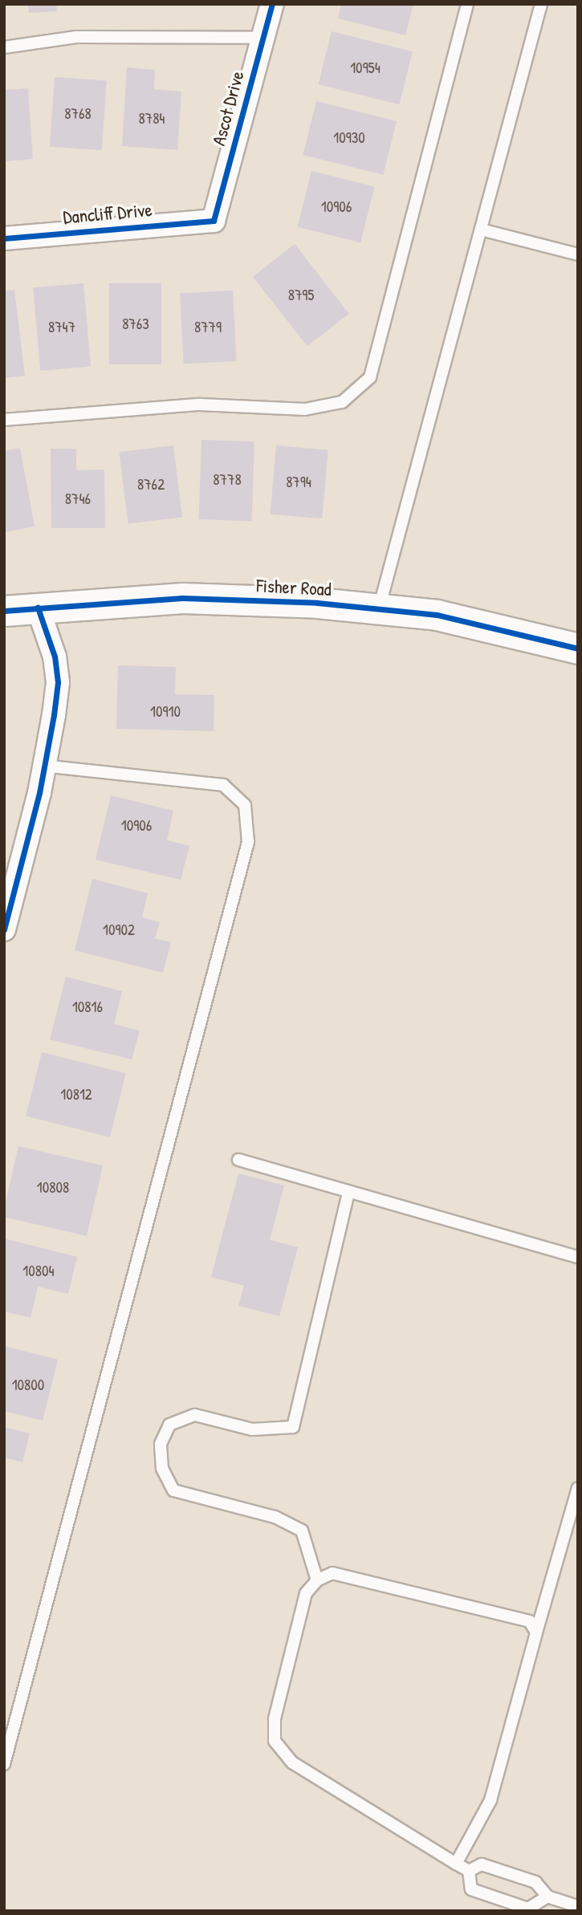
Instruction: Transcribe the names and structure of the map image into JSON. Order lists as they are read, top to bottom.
{
  "streets": {
    "street": ["Ascot Drive", "Dancliff Drive", "Fisher Road"]
  },
  "crossings": [
    ["Ascot Drive", "Dancliff Drive"]
  ],
  "house_numbers": [
    "10954",
    "8768",
    "8784",
    "10930",
    "10906",
    "8795",
    "8763",
    "8747",
    "8779",
    "8778",
    "8794",
    "8762",
    "8746",
    "10910",
    "10906",
    "10902",
    "10816",
    "10812",
    "10808",
    "10804",
    "10800"
  ]
}
